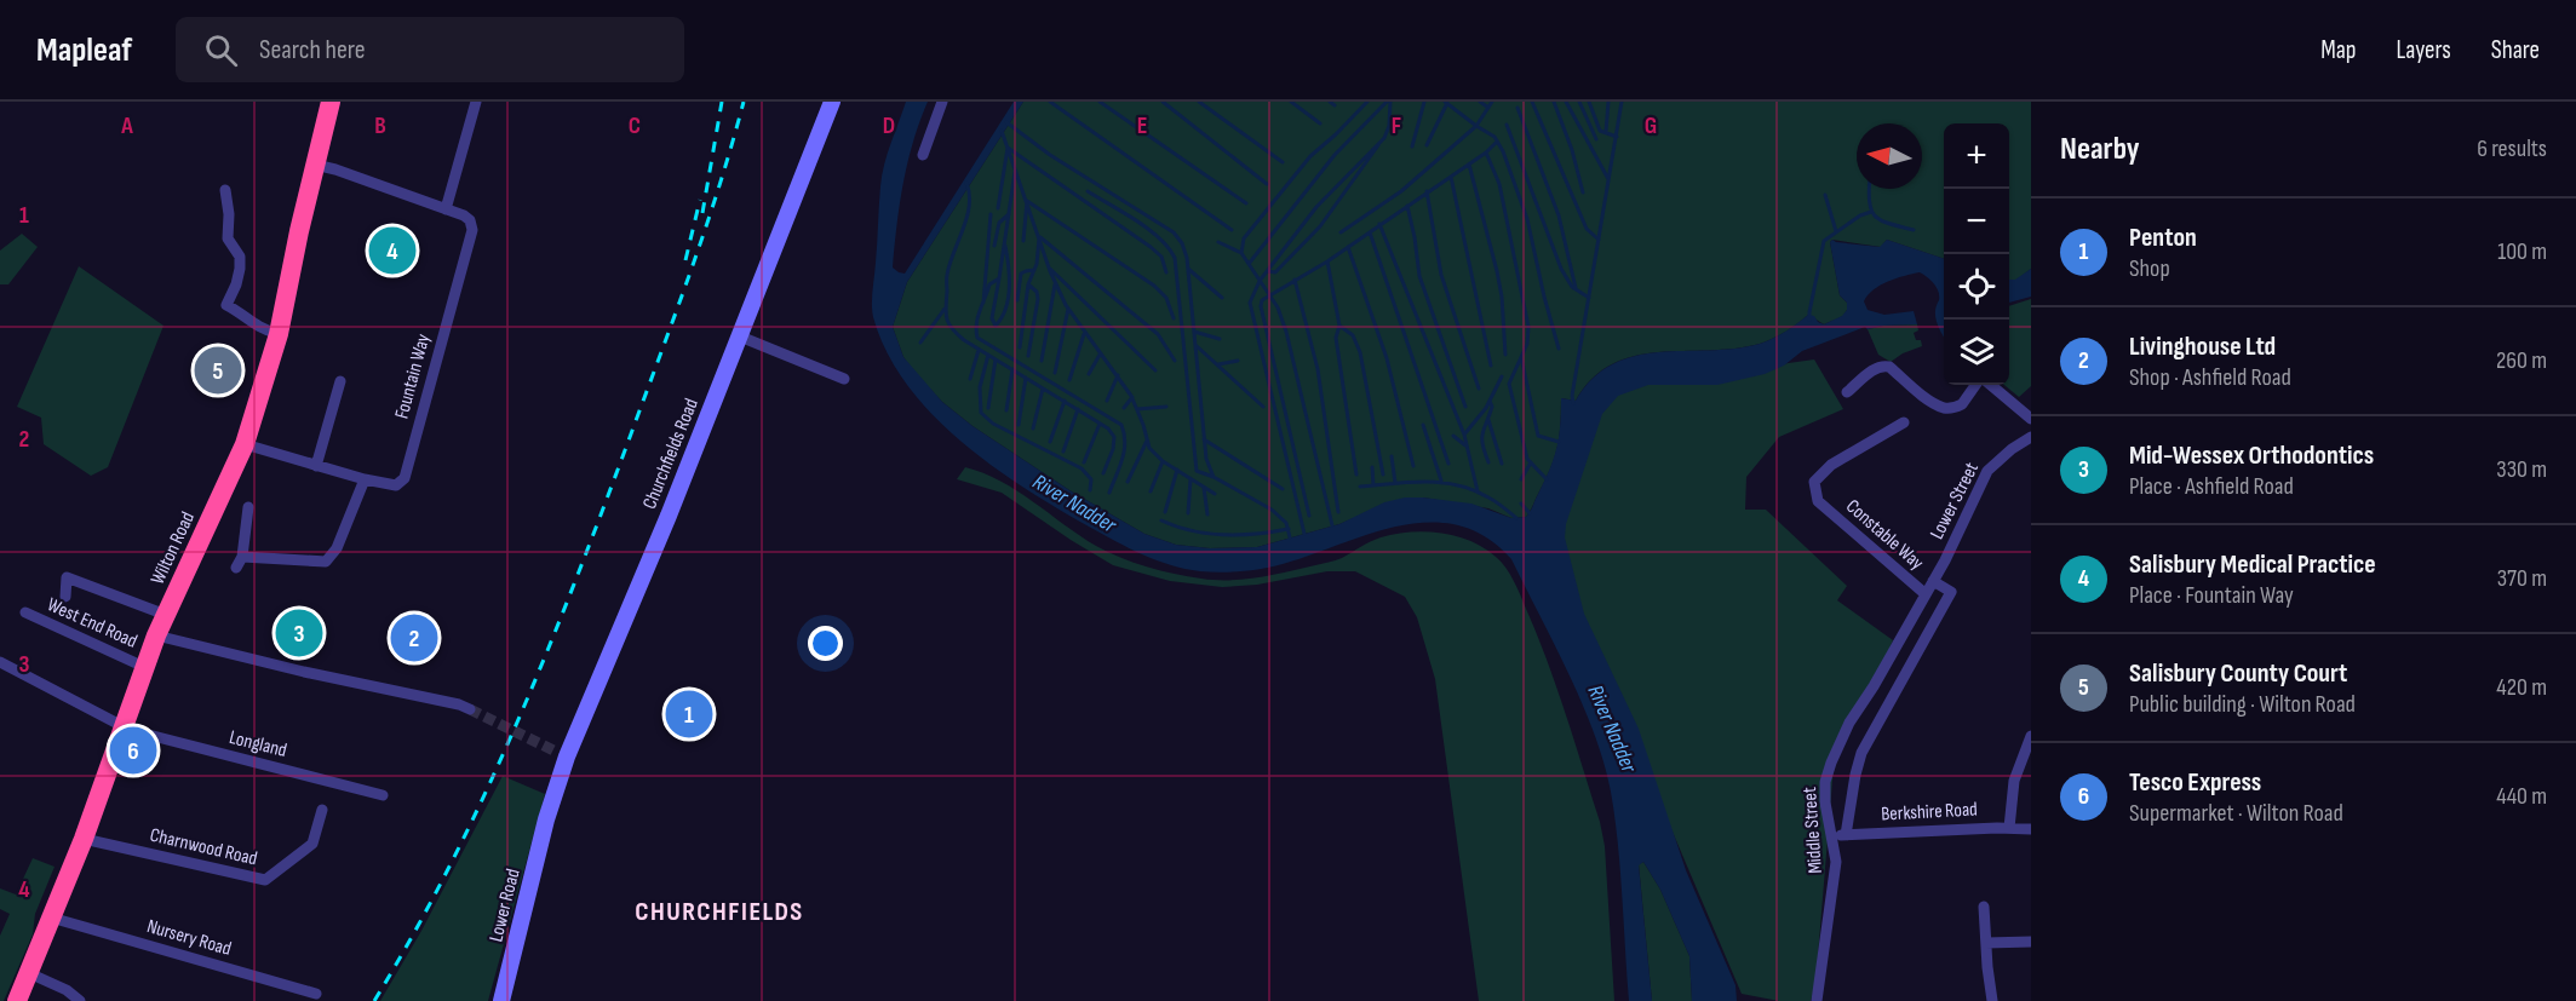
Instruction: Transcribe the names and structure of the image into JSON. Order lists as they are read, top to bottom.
{
  "streets": {
    "highway": ["Wilton Road"],
    "street": [
      "Fountain Way",
      "Churchfields Road",
      "Lower Street",
      "Constable Way",
      "West End Road",
      "Longland",
      "Berkshire Road",
      "Middle Street",
      "Charnwood Road",
      "Lower Road",
      "Nursery Road"
    ]
  },
  "crossings": [
    ["Fountain Way", "Wilton Road"],
    ["Churchfields Road", "Lower Road"],
    ["Lower Street", "Constable Way"],
    ["Lower Street", "Middle Street"],
    ["Constable Way", "Middle Street"],
    ["Wilton Road", "West End Road"],
    ["Wilton Road", "Longland"],
    ["Wilton Road", "Charnwood Road"],
    ["Wilton Road", "Nursery Road"],
    ["Berkshire Road", "Middle Street"]
  ],
  "districts": ["CHURCHFIELDS"],
  "water": ["River Nadder"],
  "north": "left",
  "page": {
    "header": "Mapleaf",
    "search": "Search here",
    "nav": ["Map", "Layers", "Share"],
    "heading": ["Nearby", "6 results"],
    "map_buttons": ["+", "−"],
    "list": [
      {
        "mark": "1",
        "name": "Penton",
        "note": "Shop",
        "value": "100 m"
      },
      {
        "mark": "2",
        "name": "Livinghouse Ltd",
        "note": "Shop · Ashfield Road",
        "value": "260 m"
      },
      {
        "mark": "3",
        "name": "Mid-Wessex Orthodontics",
        "note": "Place · Ashfield Road",
        "value": "330 m"
      },
      {
        "mark": "4",
        "name": "Salisbury Medical Practice",
        "note": "Place · Fountain Way",
        "value": "370 m"
      },
      {
        "mark": "5",
        "name": "Salisbury County Court",
        "note": "Public building · Wilton Road",
        "value": "420 m"
      },
      {
        "mark": "6",
        "name": "Tesco Express",
        "note": "Supermarket · Wilton Road",
        "value": "440 m"
      }
    ],
    "pins": [
      "4",
      "5",
      "3",
      "2",
      "1",
      "6"
    ]
  },
  "grid": {
    "columns": [
      "A",
      "B",
      "C",
      "D",
      "E",
      "F",
      "G"
    ],
    "rows": [
      "1",
      "2",
      "3",
      "4"
    ]
  }
}
